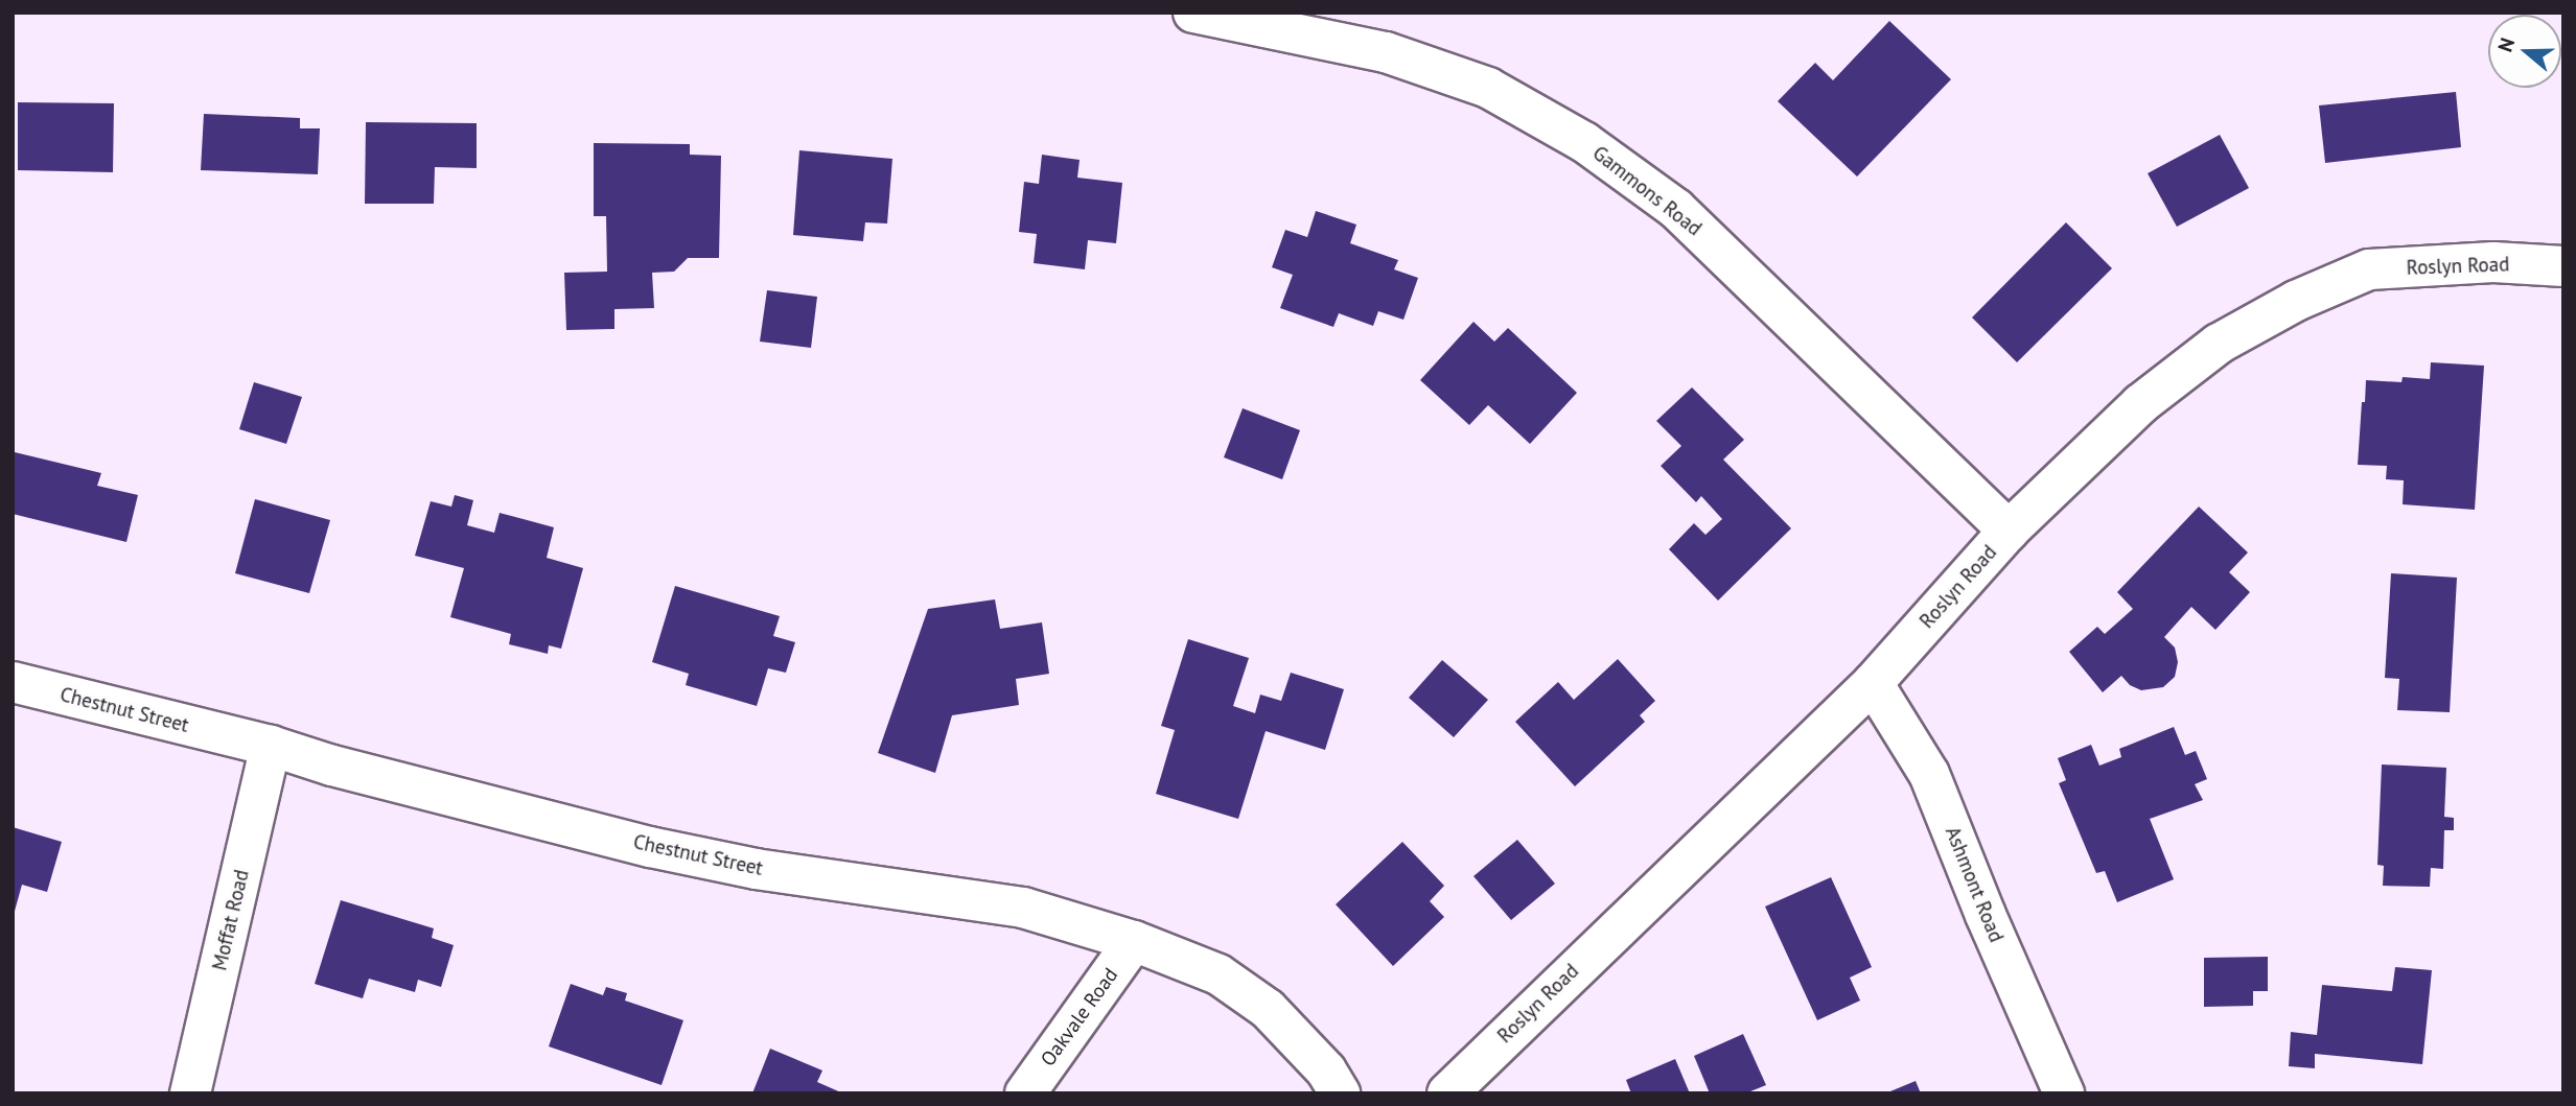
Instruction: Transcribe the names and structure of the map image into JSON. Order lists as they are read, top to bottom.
{
  "streets": {
    "street": [
      "Gammons Road",
      "Roslyn Road",
      "Chestnut Street",
      "Ashmont Road",
      "Moffat Road",
      "Oakvale Road"
    ]
  },
  "crossings": [
    ["Gammons Road", "Roslyn Road"],
    ["Roslyn Road", "Ashmont Road"],
    ["Chestnut Street", "Moffat Road"],
    ["Chestnut Street", "Oakvale Road"]
  ],
  "north": "left"
}
